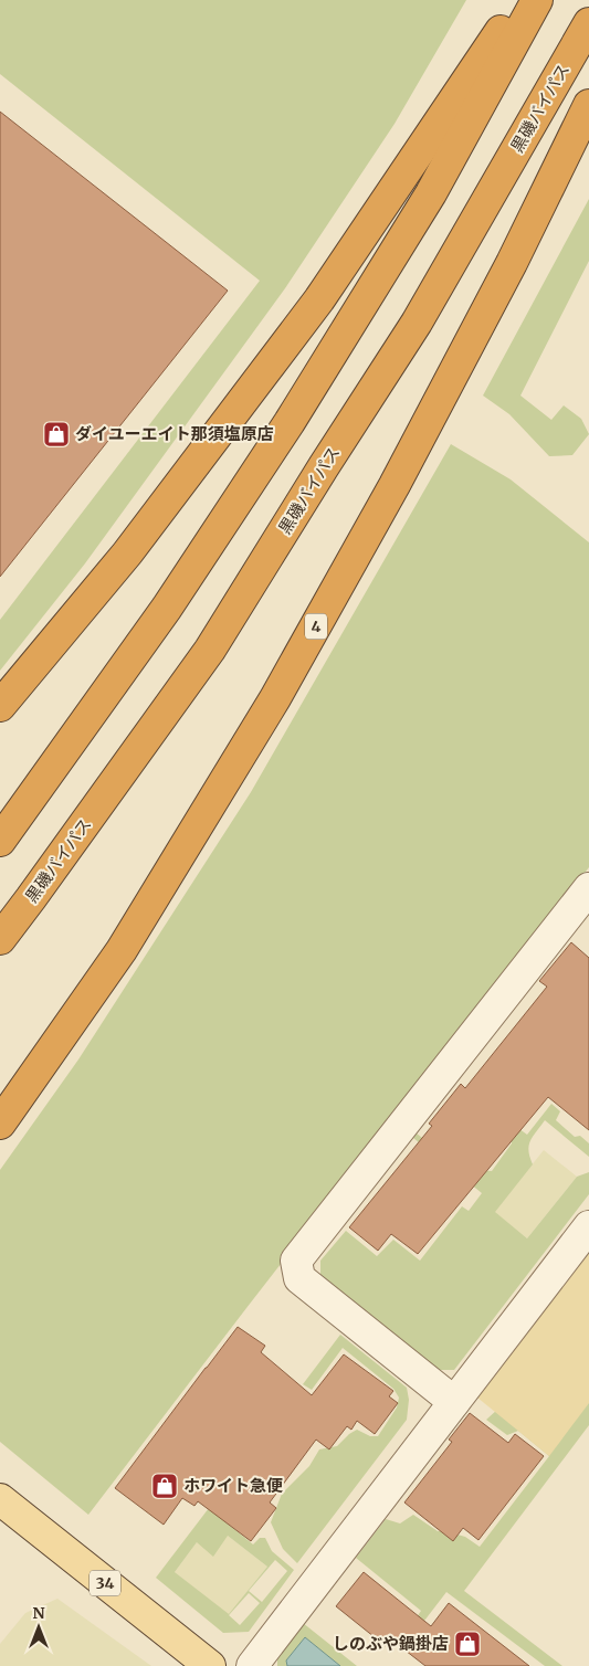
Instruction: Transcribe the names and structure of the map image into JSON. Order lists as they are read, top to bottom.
{
  "streets": {
    "highway": ["黒磯バイパス", "4"],
    "main road": ["34"]
  },
  "places": {
    "shop": ["ダイユーエイト那須塩原店", "ホワイト急便", "しのぶや鍋掛店"]
  },
  "north": "top"
}
